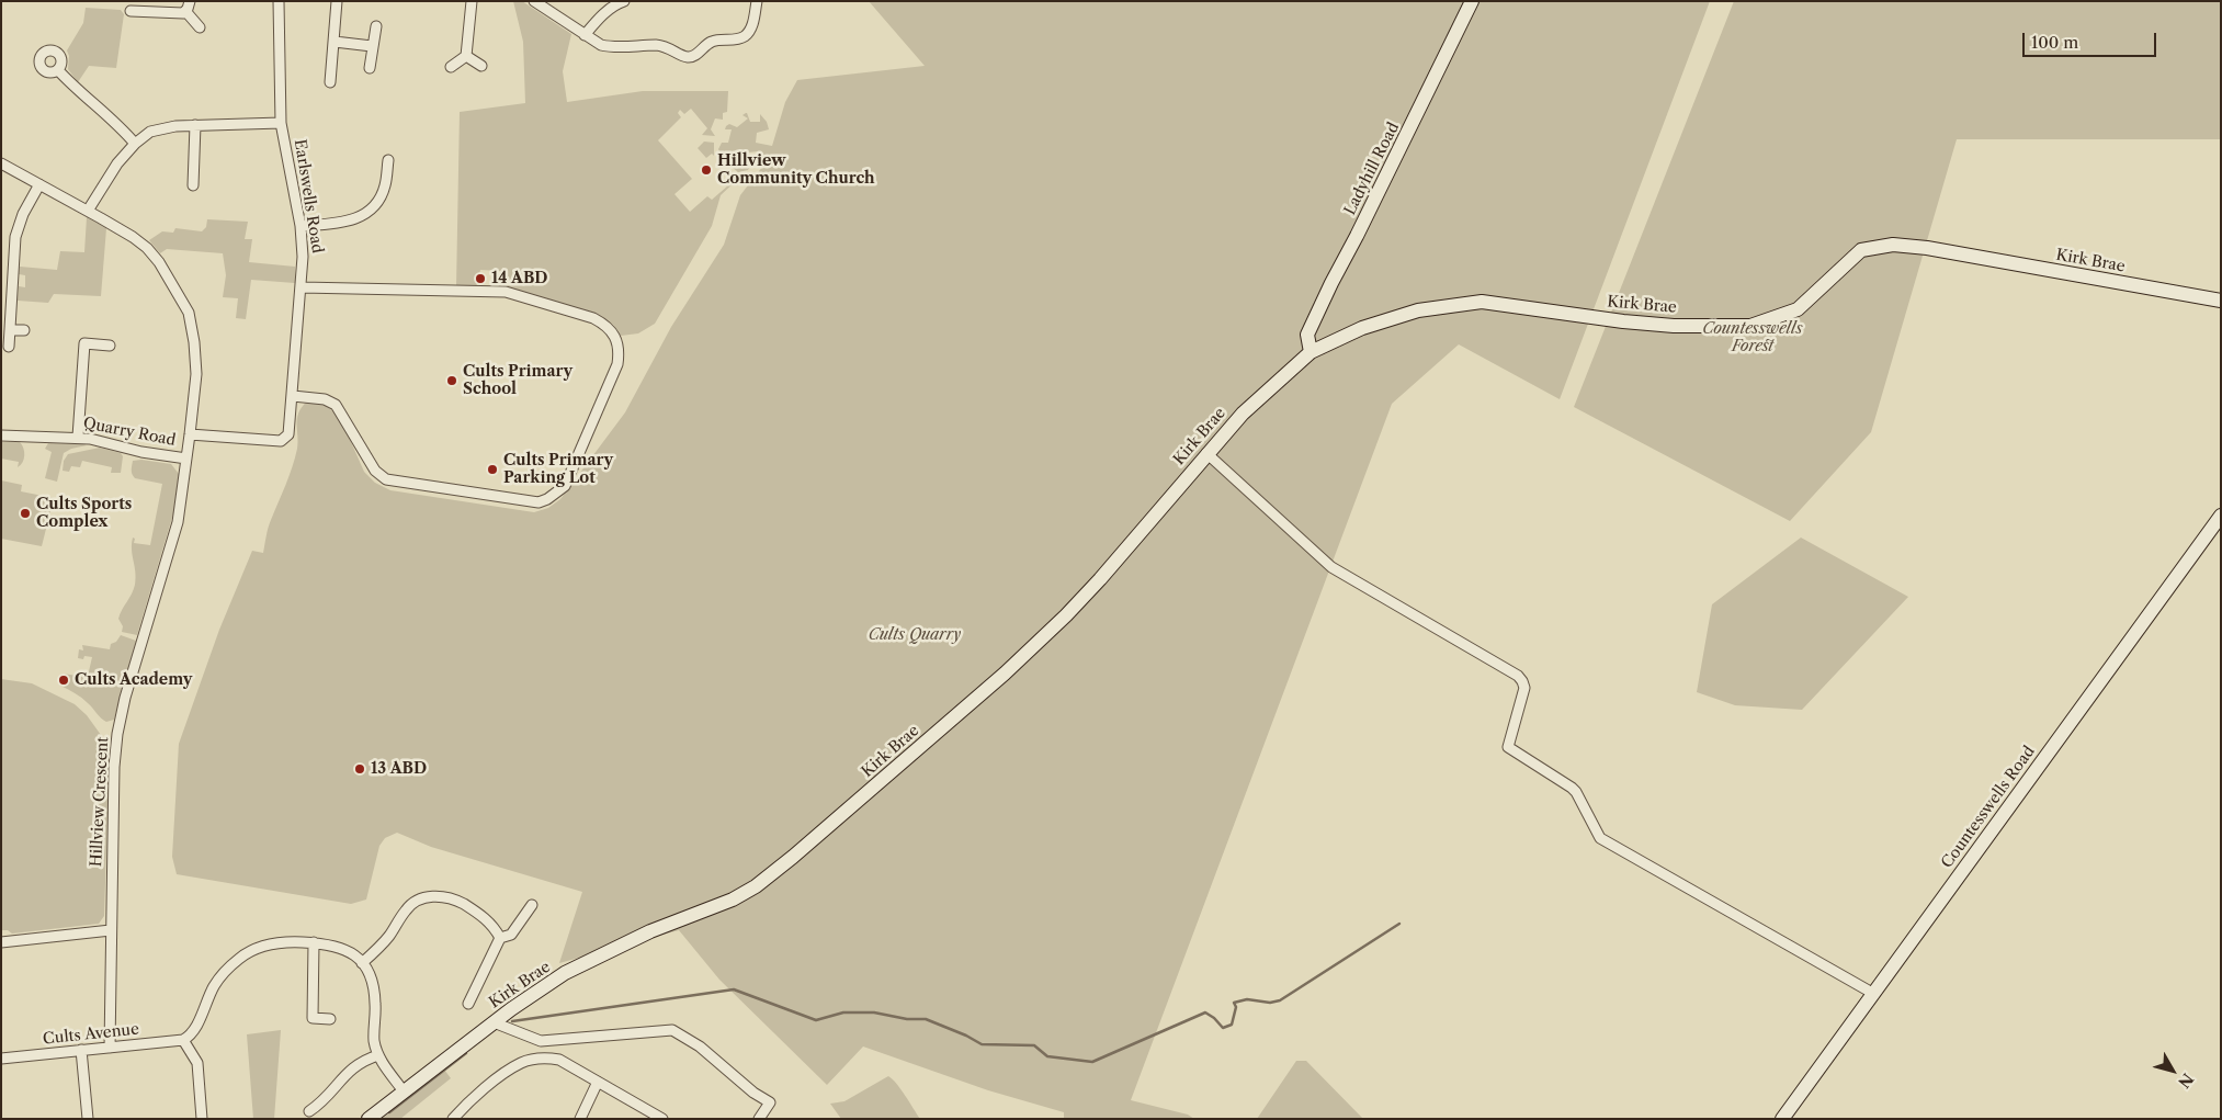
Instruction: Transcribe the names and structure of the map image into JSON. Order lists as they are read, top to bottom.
{
  "streets": {
    "street": [
      "Ladyhill Road",
      "Earlswells Road",
      "Kirk Brae",
      "Quarry Road",
      "Hillview Crescent",
      "Countesswells Road",
      "Cults Avenue"
    ]
  },
  "crossings": [
    ["Ladyhill Road", "Kirk Brae"],
    ["Earlswells Road", "Hillview Crescent"],
    ["Quarry Road", "Hillview Crescent"],
    ["Hillview Crescent", "Cults Avenue"]
  ],
  "parks": ["Countesswells Forest", "Cults Quarry"],
  "places": [
    "Hillview Community Church",
    "14 ABD",
    "Cults Primary School",
    "Cults Primary Parking Lot",
    "Cults Sports Complex",
    "Cults Academy",
    "13 ABD"
  ],
  "scale_bar": "100 m",
  "north": "bottom right"
}
